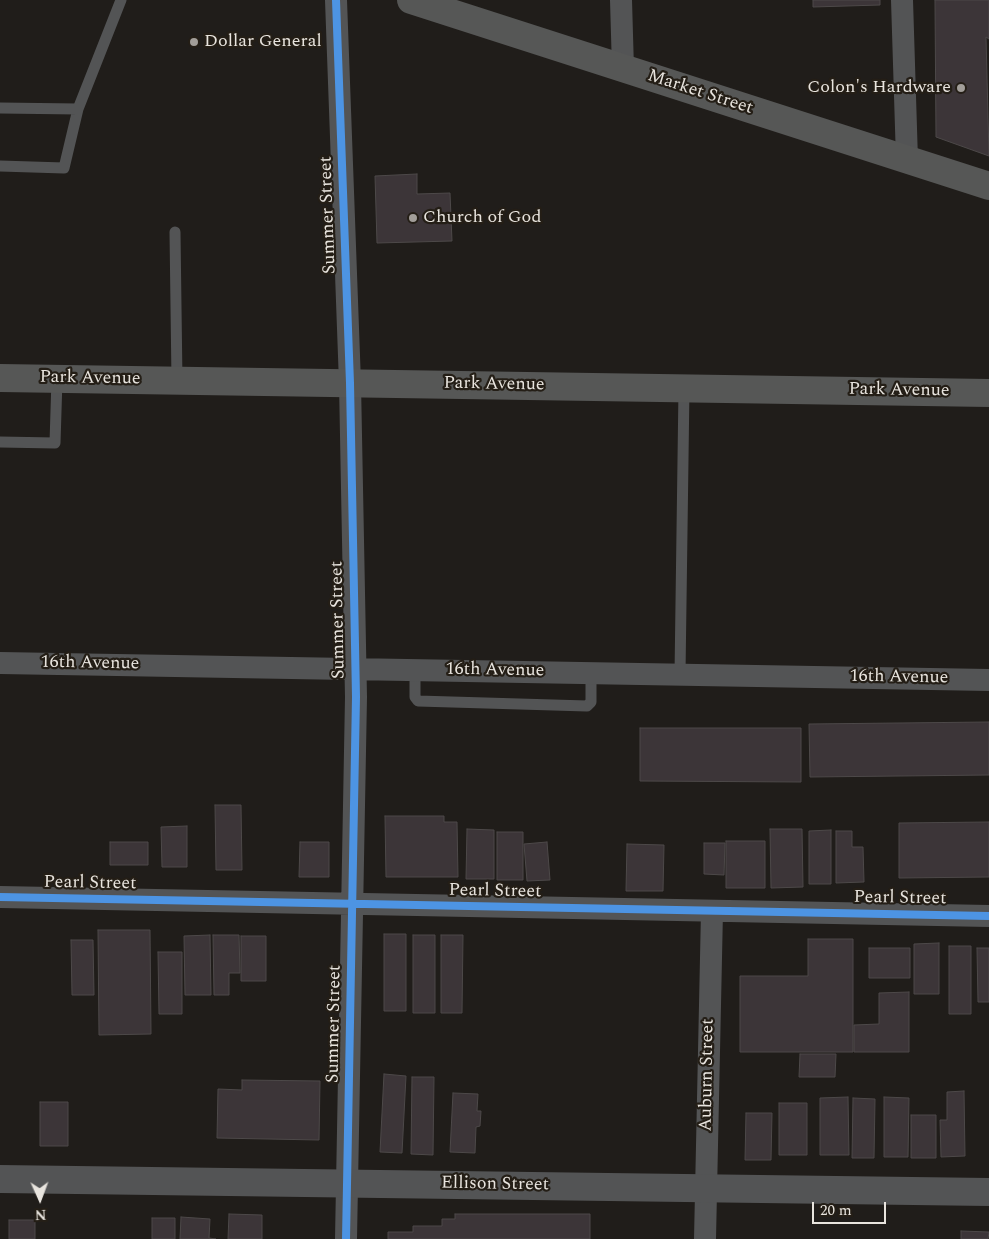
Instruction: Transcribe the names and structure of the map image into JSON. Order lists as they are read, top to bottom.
{
  "streets": {
    "main road": ["Market Street", "Park Avenue"],
    "street": [
      "Summer Street",
      "16th Avenue",
      "Pearl Street",
      "Auburn Street",
      "Ellison Street"
    ]
  },
  "crossings": [
    ["Summer Street", "Park Avenue"],
    ["Summer Street", "16th Avenue"],
    ["Summer Street", "Pearl Street"],
    ["Summer Street", "Ellison Street"],
    ["Pearl Street", "Auburn Street"],
    ["Auburn Street", "Ellison Street"]
  ],
  "places": ["Dollar General", "Colon's Hardware", "Church of God"],
  "scale_bar": "20 m",
  "north": "bottom"
}
